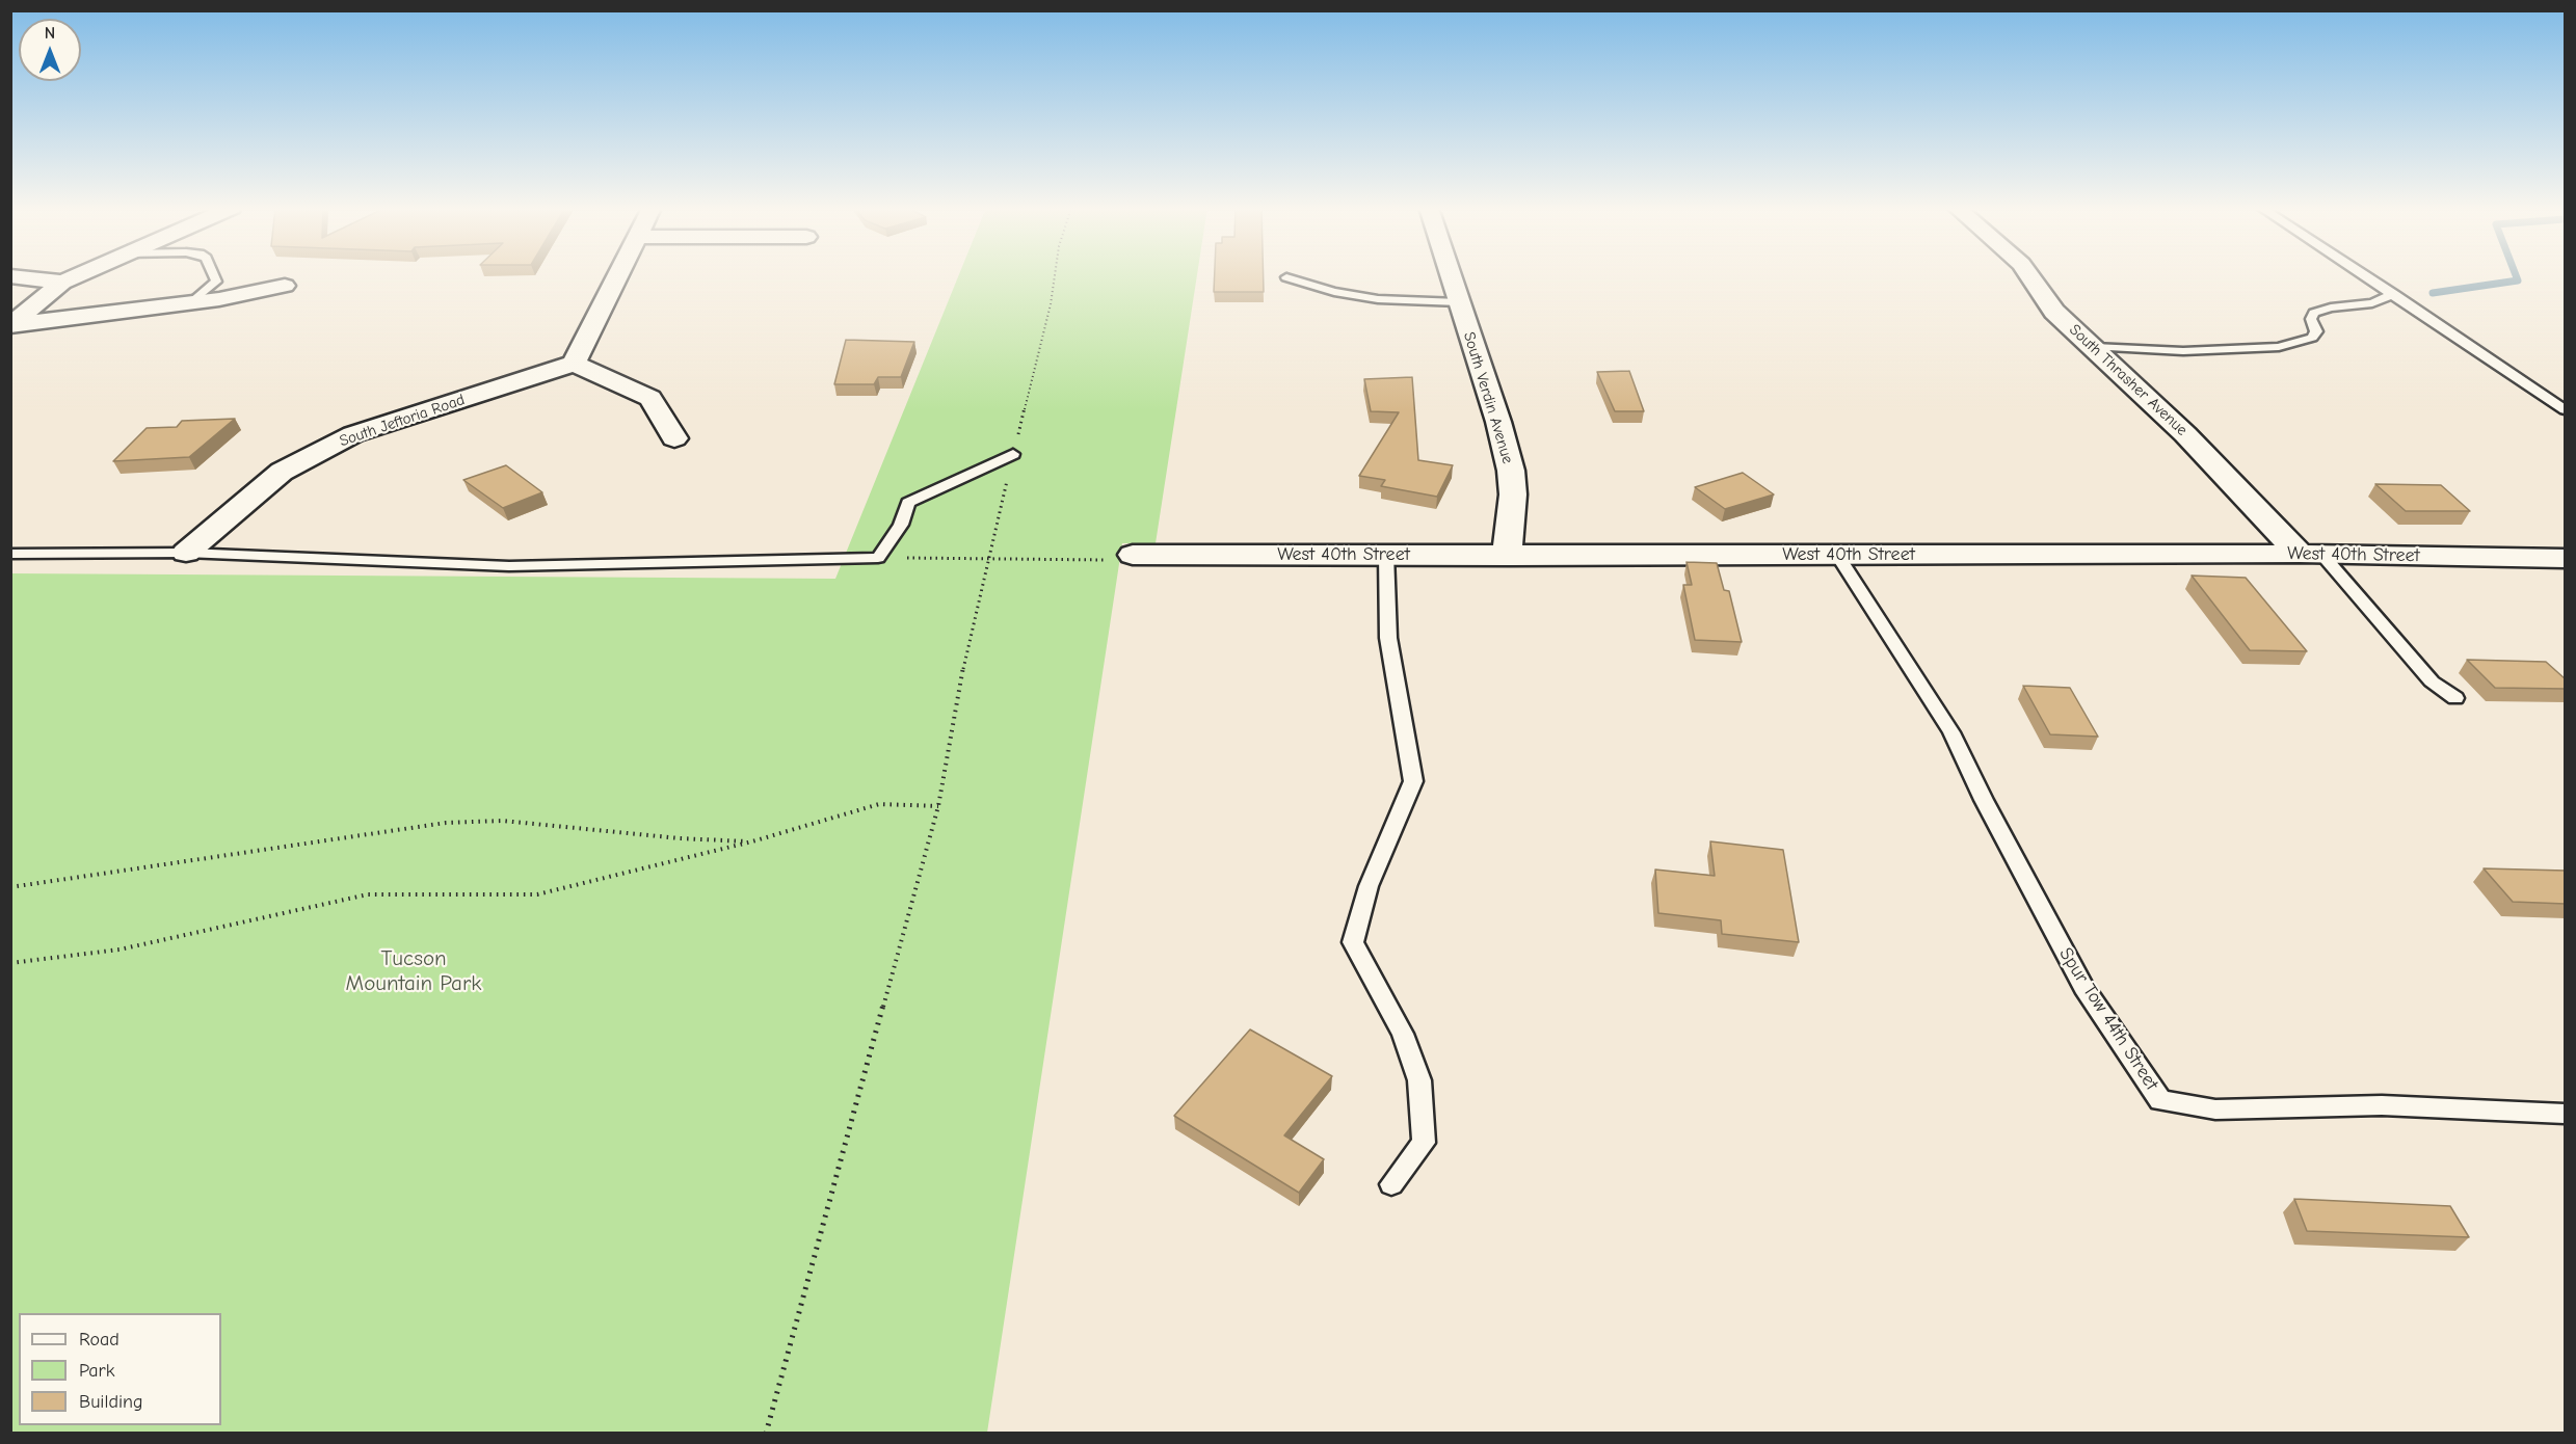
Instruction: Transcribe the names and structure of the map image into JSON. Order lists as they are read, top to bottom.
{
  "streets": {
    "street": [
      "South Thrasher Avenue",
      "South Verdin Avenue",
      "South Jeftoria Road",
      "West 40th Street"
    ],
    "lane": ["Spur Tow 44th Street"]
  },
  "crossings": [
    ["South Thrasher Avenue", "West 40th Street"],
    ["South Verdin Avenue", "West 40th Street"],
    ["West 40th Street", "Spur Tow 44th Street"]
  ],
  "parks": ["Tucson Mountain Park"],
  "legend": ["Road", "Park", "Building"],
  "north": "top"
}
